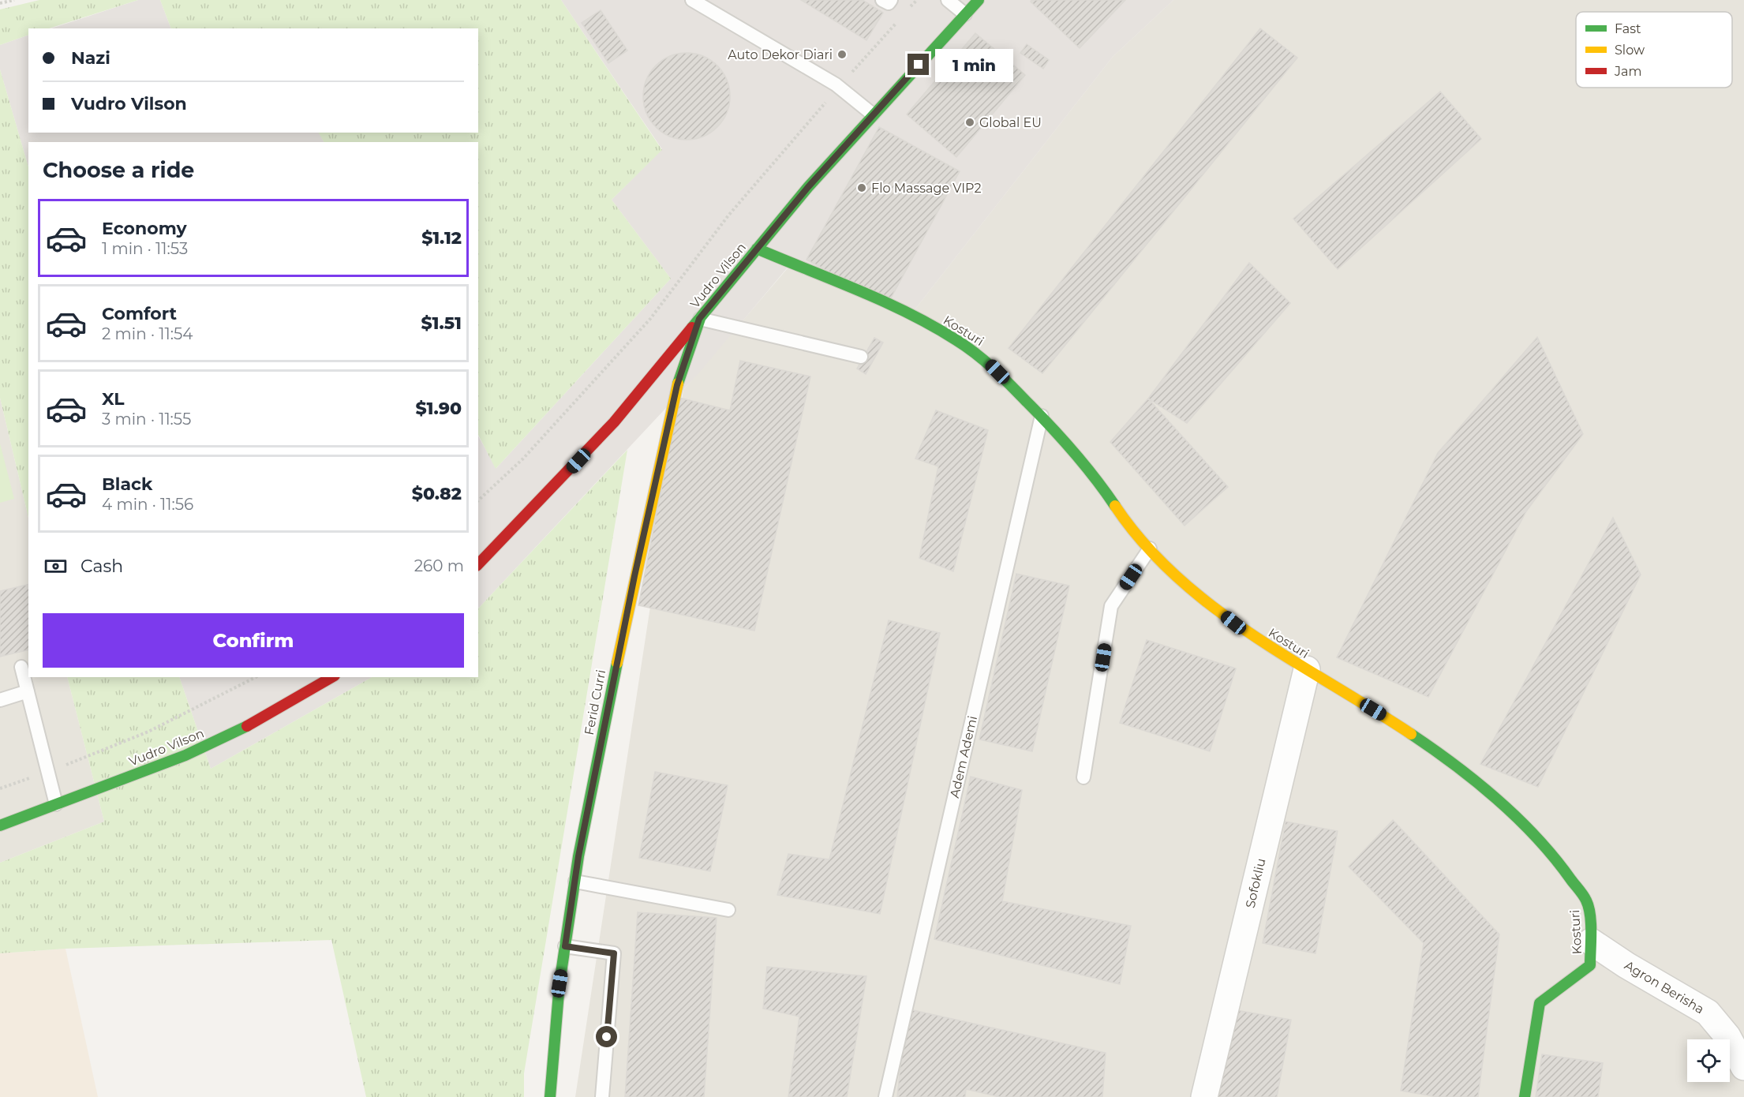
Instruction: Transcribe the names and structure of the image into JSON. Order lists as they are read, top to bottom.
{
  "streets": {
    "street": [
      "Vudro Vilson",
      "Kosturi",
      "Ferid Curri",
      "Sofokliu",
      "Agron Berisha"
    ],
    "lane": ["Adem Ademi"]
  },
  "crossings": [
    ["Vudro Vilson", "Kosturi"],
    ["Vudro Vilson", "Ferid Curri"],
    ["Kosturi", "Adem Ademi"],
    ["Kosturi", "Sofokliu"],
    ["Kosturi", "Agron Berisha"]
  ],
  "places": ["Auto Dekor Diari", "Global EU", "Flo Massage VIP2"],
  "legend": ["Fast", "Slow", "Jam"],
  "page": {
    "banner": ["Nazi", "Vudro Vilson"],
    "bubble": "1 min",
    "heading": "Choose a ride",
    "list": [
      {
        "name": "Economy",
        "note": "1 min · 11:53",
        "value": "$1.12"
      },
      {
        "name": "Comfort",
        "note": "2 min · 11:54",
        "value": "$1.51"
      },
      {
        "name": "XL",
        "note": "3 min · 11:55",
        "value": "$1.90"
      },
      {
        "name": "Black",
        "note": "4 min · 11:56",
        "value": "$0.82"
      }
    ],
    "pay": ["Cash", "260 m"],
    "buttons": "Confirm"
  }
}
